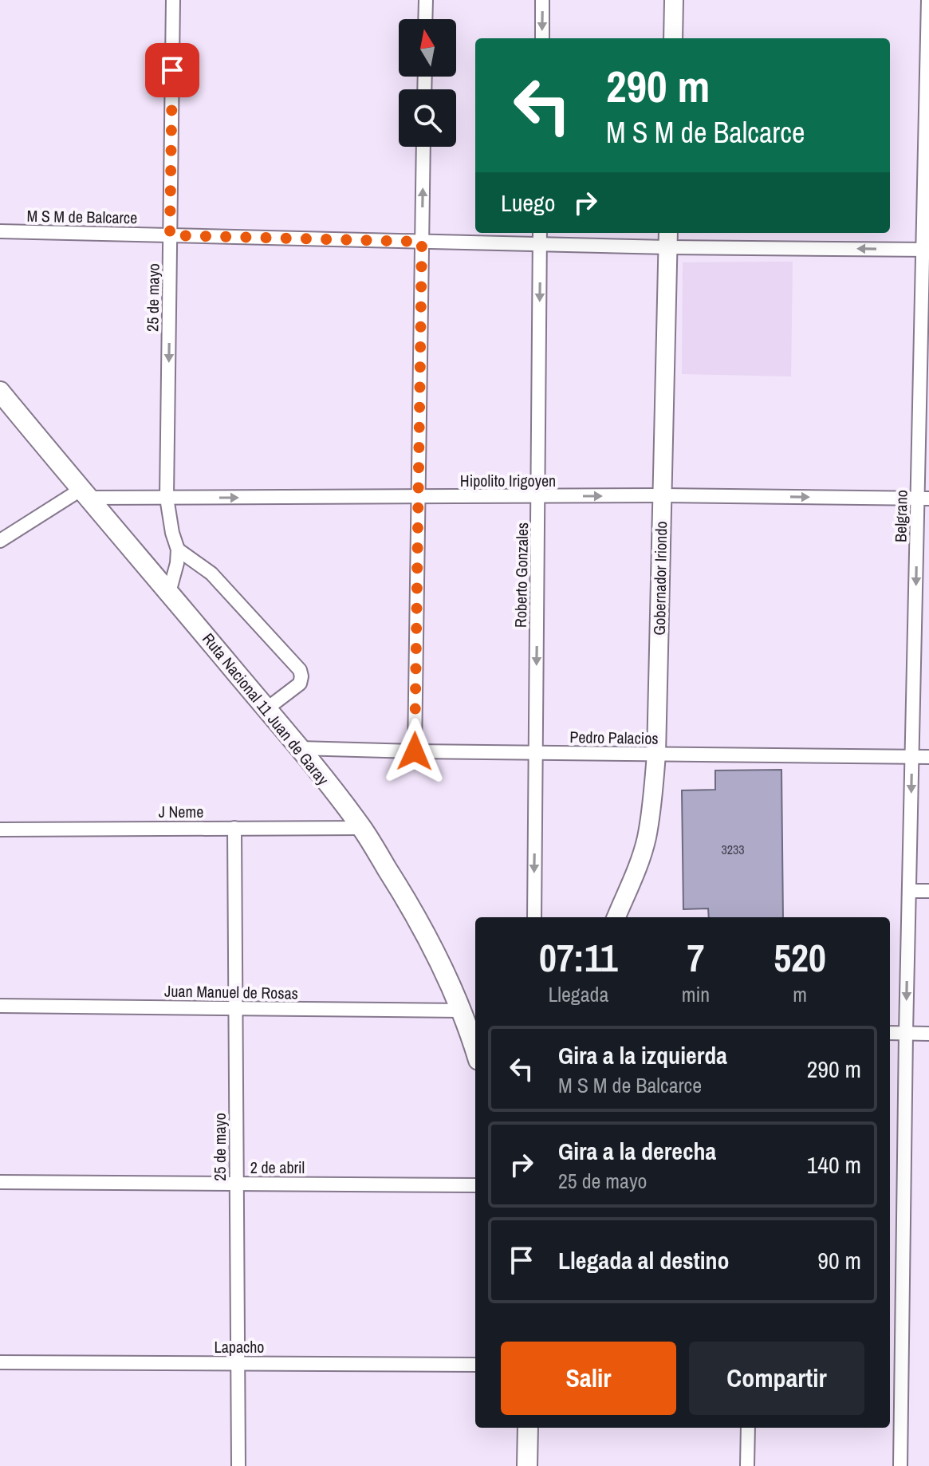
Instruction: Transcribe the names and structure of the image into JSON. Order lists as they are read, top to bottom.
{
  "streets": {
    "highway": ["Ruta Nacional 11 Juan de Garay"],
    "main road": ["Gobernador Iriondo"],
    "street": [
      "M S M de Balcarce",
      "25 de mayo",
      "Hipolito Irigoyen",
      "Belgrano",
      "Roberto Gonzales",
      "Pedro Palacios",
      "J Neme",
      "Juan Manuel de Rosas",
      "2 de abril",
      "Lapacho"
    ]
  },
  "crossings": [
    ["M S M de Balcarce", "25 de mayo"],
    ["M S M de Balcarce", "Belgrano"],
    ["M S M de Balcarce", "Roberto Gonzales"],
    ["M S M de Balcarce", "Gobernador Iriondo"],
    ["25 de mayo", "Hipolito Irigoyen"],
    ["25 de mayo", "Ruta Nacional 11 Juan de Garay"],
    ["25 de mayo", "J Neme"],
    ["25 de mayo", "Juan Manuel de Rosas"],
    ["25 de mayo", "2 de abril"],
    ["25 de mayo", "Lapacho"],
    ["Hipolito Irigoyen", "Belgrano"],
    ["Hipolito Irigoyen", "Roberto Gonzales"],
    ["Hipolito Irigoyen", "Gobernador Iriondo"],
    ["Hipolito Irigoyen", "Ruta Nacional 11 Juan de Garay"],
    ["Belgrano", "Pedro Palacios"],
    ["Roberto Gonzales", "Pedro Palacios"],
    ["Gobernador Iriondo", "Pedro Palacios"],
    ["Ruta Nacional 11 Juan de Garay", "Pedro Palacios"],
    ["Ruta Nacional 11 Juan de Garay", "J Neme"],
    ["Ruta Nacional 11 Juan de Garay", "Juan Manuel de Rosas"]
  ],
  "one_way": ["Hipolito Irigoyen", "Belgrano", "Roberto Gonzales"],
  "house_numbers": ["3233"],
  "north": "top",
  "page": {
    "turn": ["290 m", "M S M de Balcarce"],
    "then": "Luego",
    "eta": [
      "07:11",
      "Llegada",
      "7",
      "min",
      "520",
      "m"
    ],
    "list": [
      {
        "name": "Gira a la izquierda",
        "note": "M S M de Balcarce",
        "value": "290 m"
      },
      {
        "name": "Gira a la derecha",
        "note": "25 de mayo",
        "value": "140 m"
      },
      {
        "name": "Llegada al destino",
        "value": "90 m"
      }
    ],
    "buttons": ["Salir", "Compartir"]
  }
}
